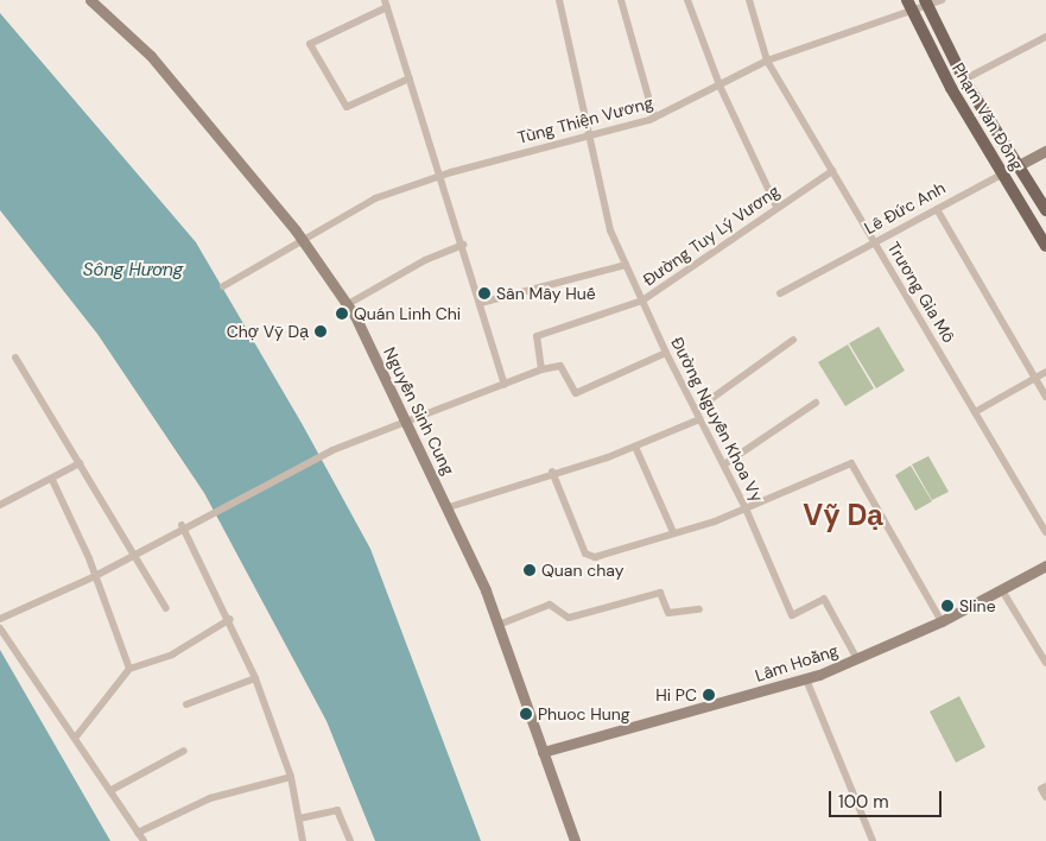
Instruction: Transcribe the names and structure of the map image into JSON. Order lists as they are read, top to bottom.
{
  "streets": {
    "main road": [
      "Phạm Văn Đồng",
      "Lê Đức Anh",
      "Nguyễn Sinh Cung",
      "Lâm Hoằng"
    ],
    "street": [
      "Tùng Thiện Vương",
      "Đường Tuy Lý Vương",
      "Trương Gia Mô",
      "Đường Nguyễn Khoa Vy"
    ]
  },
  "crossings": [
    ["Phạm Văn Đồng", "Tùng Thiện Vương"],
    ["Phạm Văn Đồng", "Lê Đức Anh"],
    ["Tùng Thiện Vương", "Trương Gia Mô"],
    ["Tùng Thiện Vương", "Nguyễn Sinh Cung"],
    ["Tùng Thiện Vương", "Đường Nguyễn Khoa Vy"],
    ["Lê Đức Anh", "Trương Gia Mô"],
    ["Đường Tuy Lý Vương", "Trương Gia Mô"],
    ["Đường Tuy Lý Vương", "Đường Nguyễn Khoa Vy"],
    ["Nguyễn Sinh Cung", "Lâm Hoằng"],
    ["Đường Nguyễn Khoa Vy", "Lâm Hoằng"]
  ],
  "districts": ["Vỹ Dạ"],
  "water": ["Sông Hương"],
  "places": [
    "Sân Mây Huế",
    "Quán Linh Chi",
    "Chợ Vỹ Dạ",
    "Quan chay",
    "Sline",
    "Hi PC",
    "Phuoc Hung"
  ],
  "scale_bar": "100 m"
}
